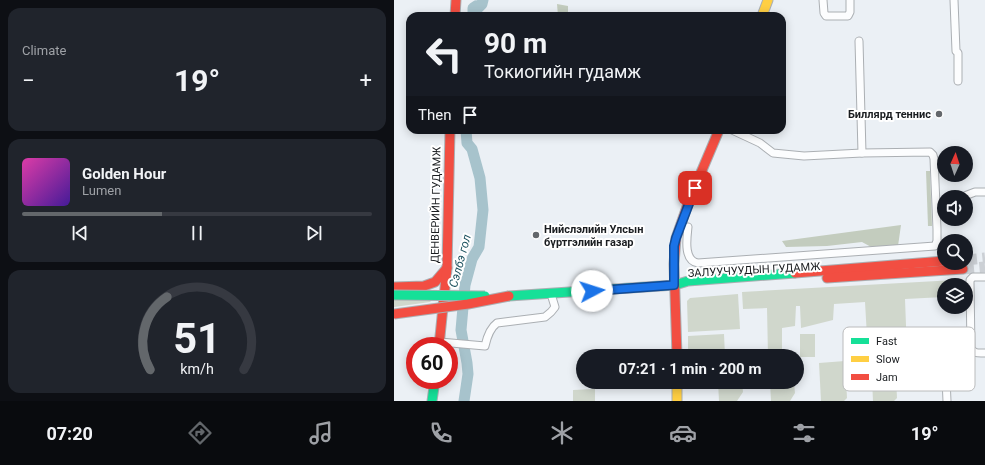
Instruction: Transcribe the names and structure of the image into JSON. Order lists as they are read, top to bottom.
{
  "streets": {
    "main road": ["ДЕНВЕРИЙН ГУДАМЖ", "ЗАЛУУЧУУДЫН ГУДАМЖ"]
  },
  "water": ["Сэлбэ гол"],
  "places": ["Биллярд теннис", "Нийслэлийн Улсын бүртгэлийн газар"],
  "legend": ["Fast", "Slow", "Jam"],
  "north": "top",
  "page": {
    "tile": "Climate",
    "turn": ["90 m", "Токиогийн гудамж"],
    "heat": ["−", "19°", "+"],
    "then": "Then",
    "song": ["Golden Hour", "Lumen"],
    "limit": "60",
    "trip": "07:21 · 1 min · 200 m",
    "tabs": ["07:20", "19°"],
    "gauge": ["51", "km/h"]
  }
}
